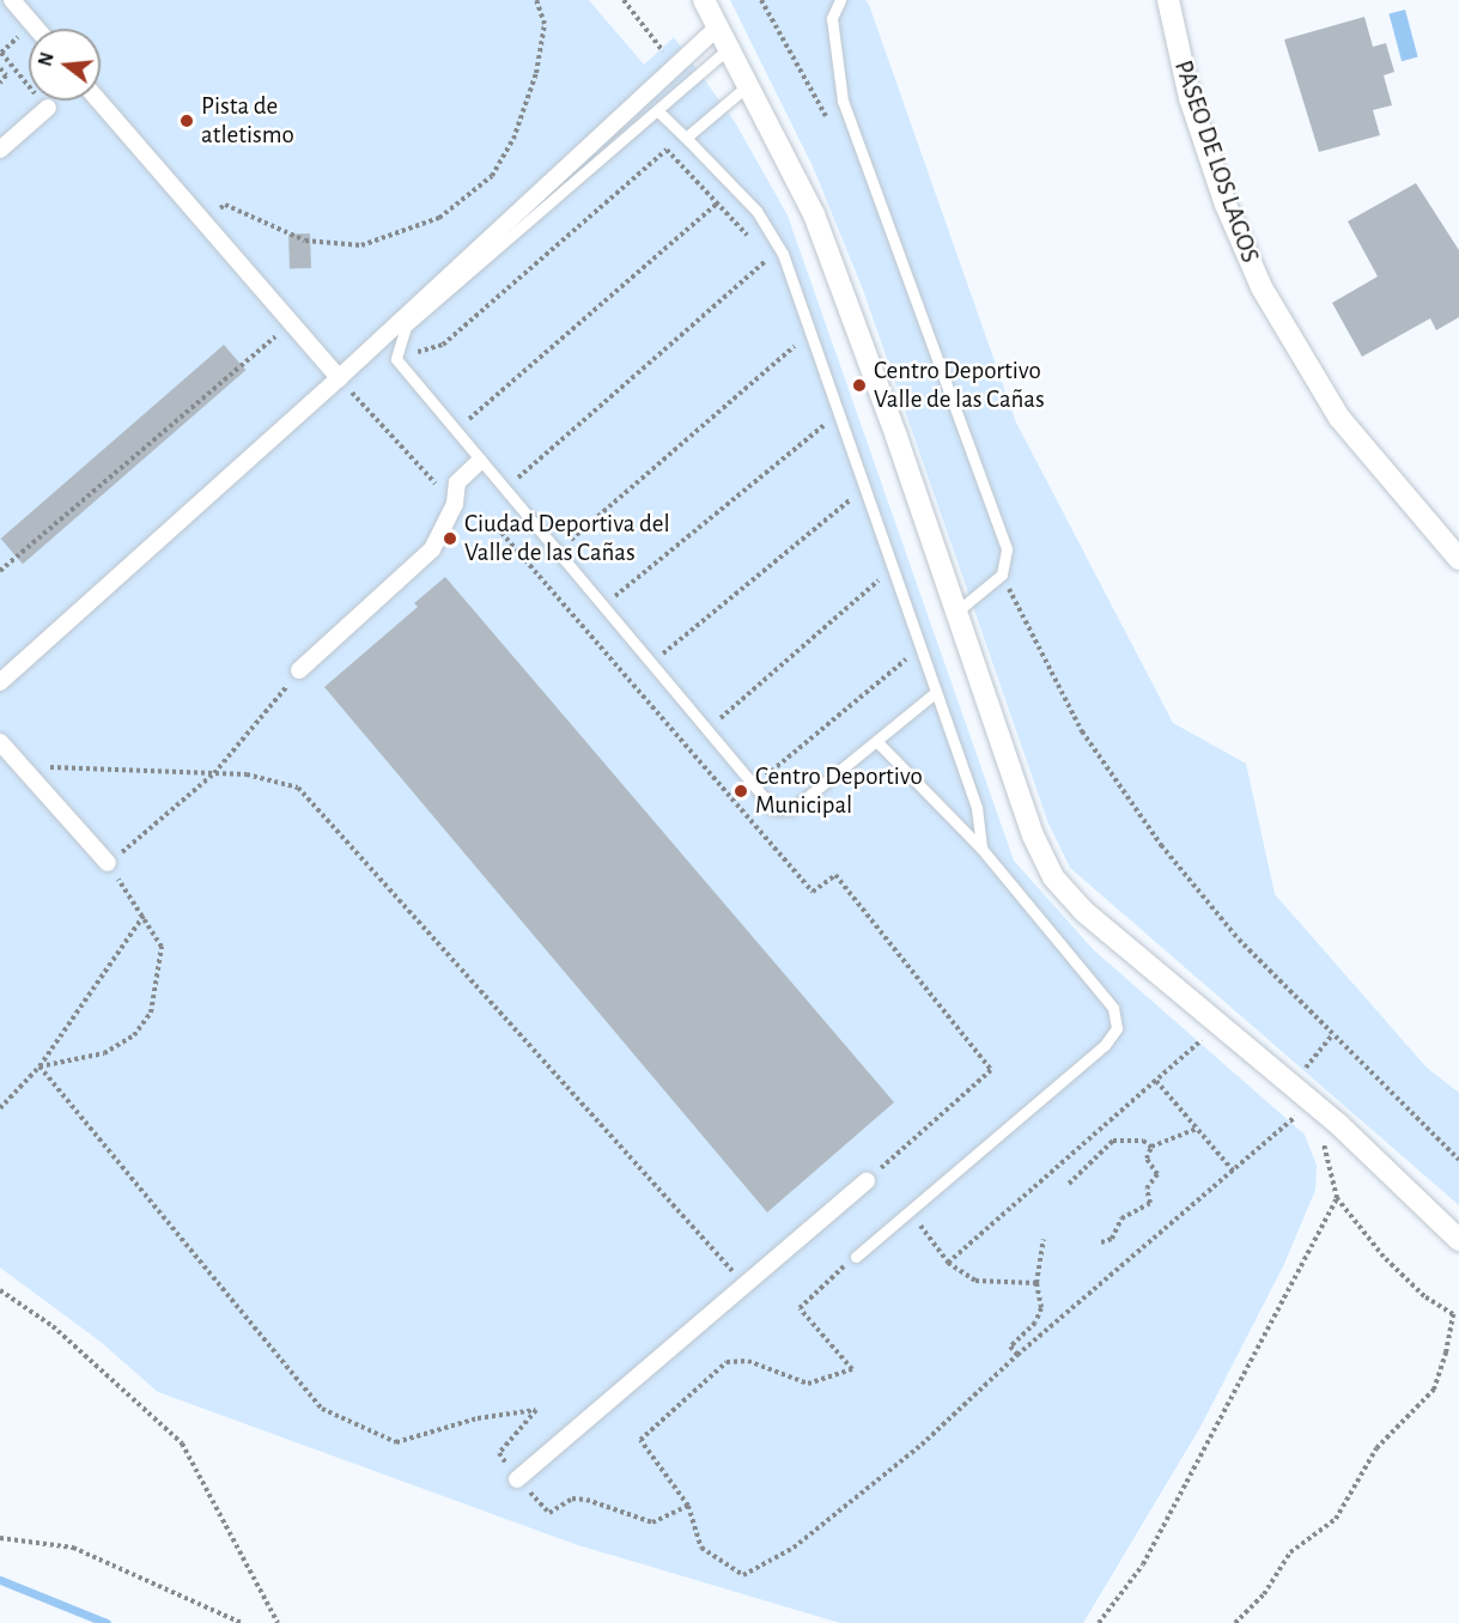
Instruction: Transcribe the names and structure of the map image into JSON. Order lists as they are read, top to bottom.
{
  "streets": {
    "street": ["PASEO DE LOS LAGOS"]
  },
  "places": [
    "Pista de atletismo",
    "Centro Deportivo Valle de las Cañas",
    "Ciudad Deportiva del Valle de las Cañas",
    "Centro Deportivo Municipal"
  ],
  "north": "left"
}
